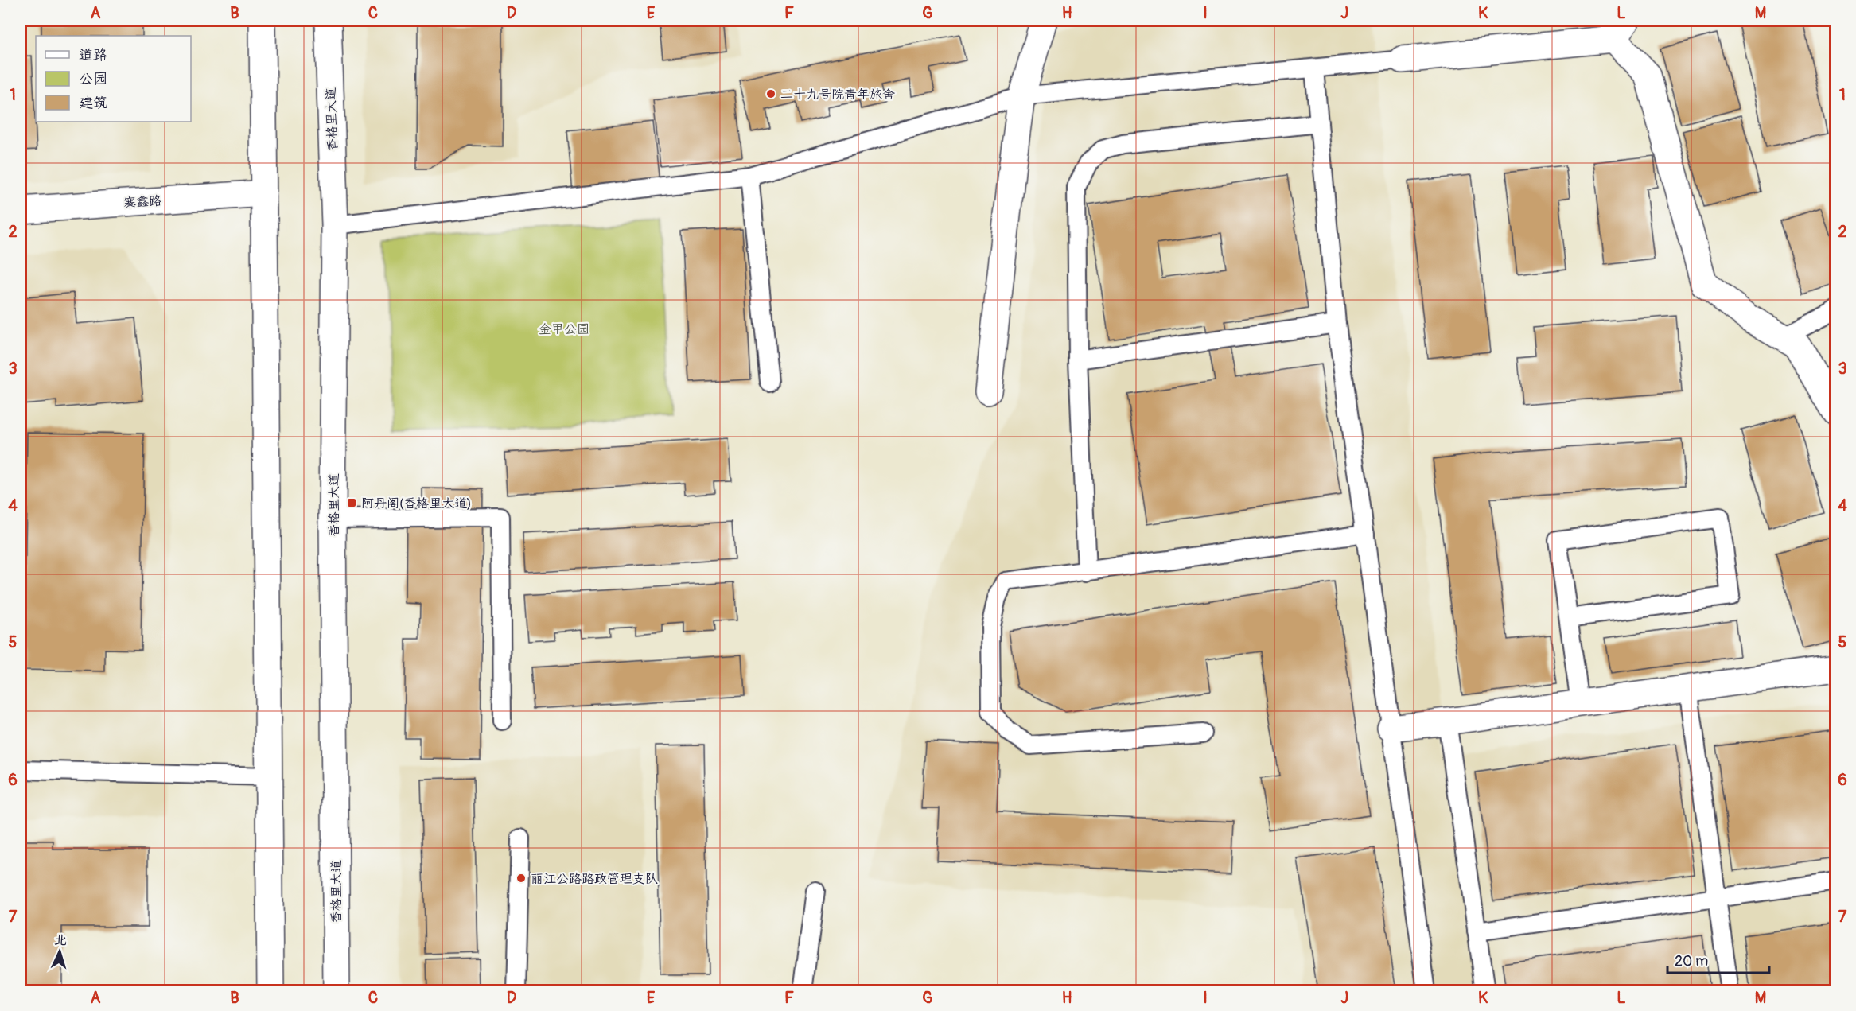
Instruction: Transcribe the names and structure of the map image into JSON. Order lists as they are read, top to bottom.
{
  "streets": {
    "main road": ["香格里大道", "寨鑫路"]
  },
  "parks": ["金甲公园"],
  "places": {
    "other": ["二十九号院青年旅舍", "丽江公路路政管理支队"],
    "transit": ["阿丹阁(香格里大道)"]
  },
  "legend": ["道路", "公园", "建筑"],
  "scale_bar": "20 m",
  "north": "top",
  "grid": {
    "columns": [
      "A",
      "B",
      "C",
      "D",
      "E",
      "F",
      "G",
      "H",
      "I",
      "J",
      "K",
      "L",
      "M"
    ],
    "rows": [
      "1",
      "2",
      "3",
      "4",
      "5",
      "6",
      "7"
    ]
  }
}
